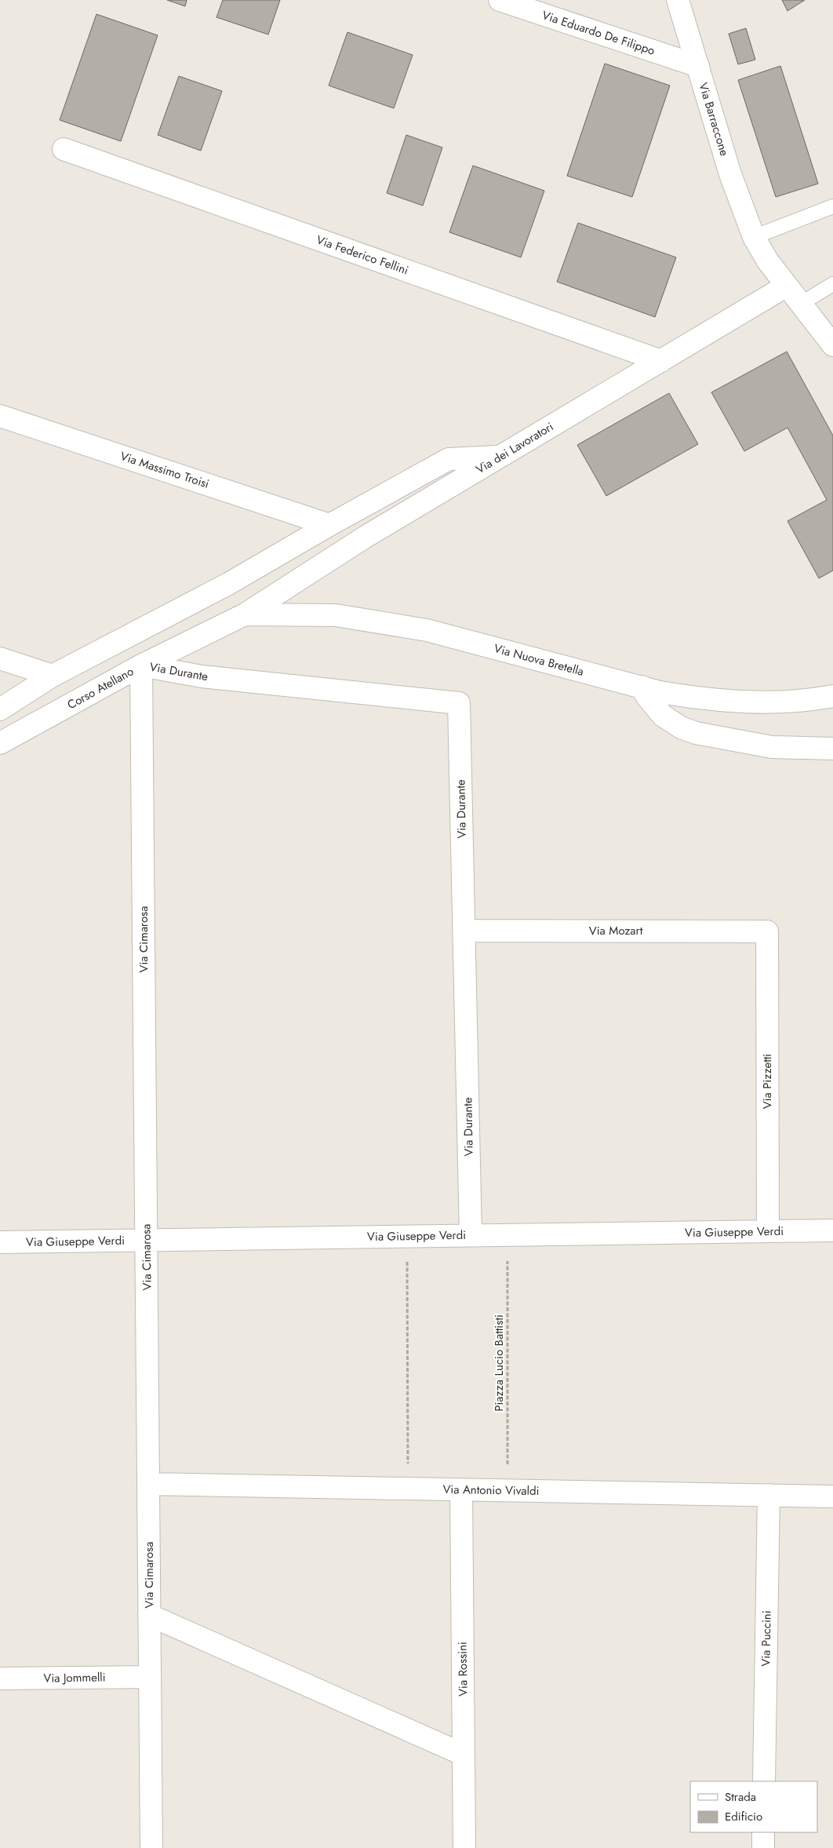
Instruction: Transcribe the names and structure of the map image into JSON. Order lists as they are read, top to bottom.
{
  "streets": {
    "street": [
      "Via Eduardo De Filippo",
      "Via Barraccone",
      "Via Federico Fellini",
      "Via dei Lavoratori",
      "Via Massimo Troisi",
      "Via Nuova Bretella",
      "Via Durante",
      "Corso Atellano",
      "Via Mozart",
      "Via Cimarosa",
      "Via Pizzetti",
      "Via Giuseppe Verdi",
      "Via Antonio Vivaldi",
      "Via Puccini",
      "Via Rossini",
      "Via Jommelli"
    ],
    "path": ["Piazza Lucio Battisti"]
  },
  "crossings": [
    ["Via Eduardo De Filippo", "Via Barraccone"],
    ["Via Barraccone", "Via dei Lavoratori"],
    ["Via Federico Fellini", "Via dei Lavoratori"],
    ["Via dei Lavoratori", "Via Nuova Bretella"],
    ["Via dei Lavoratori", "Corso Atellano"],
    ["Via Nuova Bretella", "Corso Atellano"],
    ["Via Durante", "Corso Atellano"],
    ["Via Durante", "Via Mozart"],
    ["Via Durante", "Via Cimarosa"],
    ["Via Durante", "Via Giuseppe Verdi"],
    ["Corso Atellano", "Via Cimarosa"],
    ["Via Mozart", "Via Pizzetti"],
    ["Via Cimarosa", "Via Giuseppe Verdi"],
    ["Via Cimarosa", "Via Antonio Vivaldi"],
    ["Via Cimarosa", "Via Jommelli"],
    ["Via Pizzetti", "Via Giuseppe Verdi"],
    ["Via Giuseppe Verdi", "Piazza Lucio Battisti"],
    ["Piazza Lucio Battisti", "Via Antonio Vivaldi"],
    ["Via Antonio Vivaldi", "Via Puccini"],
    ["Via Antonio Vivaldi", "Via Rossini"]
  ],
  "legend": ["Strada", "Edificio"]
}
